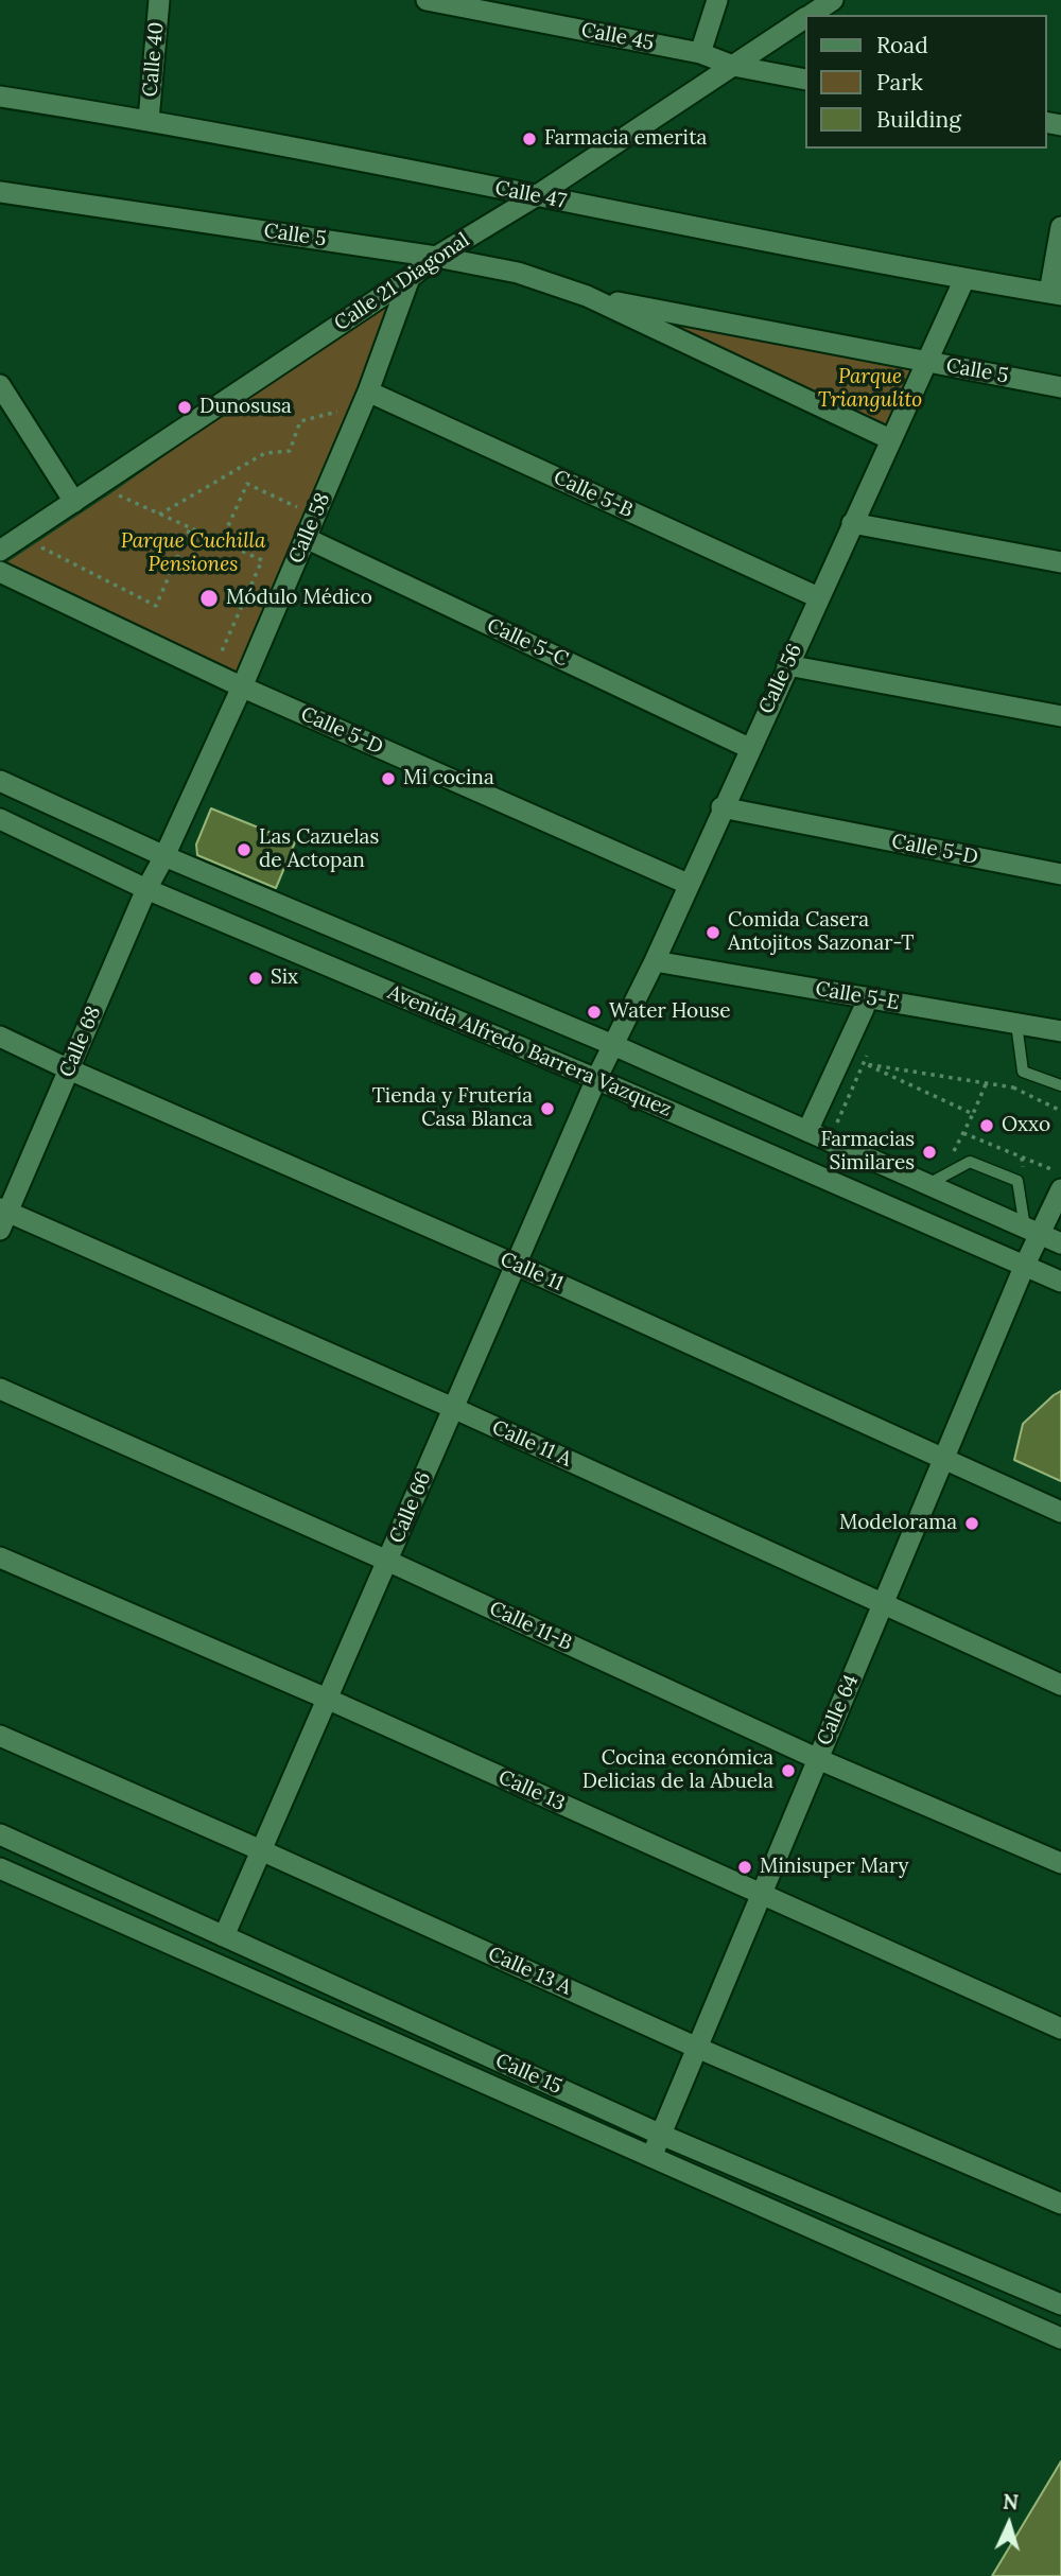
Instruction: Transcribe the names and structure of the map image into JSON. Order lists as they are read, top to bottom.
{
  "streets": {
    "street": [
      "Calle 45",
      "Calle 40",
      "Calle 47",
      "Calle 5",
      "Calle 21 Diagonal",
      "Calle 5-B",
      "Calle 58",
      "Calle 5-C",
      "Calle 56",
      "Calle 5-D",
      "Calle 5-E",
      "Calle 68",
      "Avenida Alfredo Barrera Vazquez",
      "Calle 11",
      "Calle 11 A",
      "Calle 66",
      "Calle 11-B",
      "Calle 64",
      "Calle 13",
      "Calle 13 A",
      "Calle 15"
    ]
  },
  "crossings": [
    ["Calle 45", "Calle 21 Diagonal"],
    ["Calle 40", "Calle 47"],
    ["Calle 47", "Calle 21 Diagonal"],
    ["Calle 47", "Calle 56"],
    ["Calle 5", "Calle 21 Diagonal"],
    ["Calle 5", "Calle 56"],
    ["Calle 21 Diagonal", "Calle 58"],
    ["Calle 5-B", "Calle 58"],
    ["Calle 5-B", "Calle 56"],
    ["Calle 58", "Calle 5-C"],
    ["Calle 58", "Calle 5-D"],
    ["Calle 58", "Calle 68"],
    ["Calle 58", "Avenida Alfredo Barrera Vazquez"],
    ["Calle 5-C", "Calle 56"],
    ["Calle 56", "Calle 5-D"],
    ["Calle 56", "Calle 5-E"],
    ["Calle 56", "Avenida Alfredo Barrera Vazquez"],
    ["Calle 56", "Calle 66"],
    ["Calle 68", "Avenida Alfredo Barrera Vazquez"],
    ["Calle 68", "Calle 11"],
    ["Calle 68", "Calle 11 A"],
    ["Avenida Alfredo Barrera Vazquez", "Calle 66"],
    ["Avenida Alfredo Barrera Vazquez", "Calle 64"],
    ["Calle 11", "Calle 66"],
    ["Calle 11", "Calle 64"],
    ["Calle 11 A", "Calle 66"],
    ["Calle 11 A", "Calle 64"],
    ["Calle 66", "Calle 11-B"],
    ["Calle 66", "Calle 13"],
    ["Calle 66", "Calle 13 A"],
    ["Calle 66", "Calle 15"],
    ["Calle 11-B", "Calle 64"],
    ["Calle 64", "Calle 13"],
    ["Calle 64", "Calle 13 A"],
    ["Calle 64", "Calle 15"]
  ],
  "parks": ["Parque Triangulito", "Parque Cuchilla Pensiones"],
  "places": [
    "Farmacia emerita",
    "Dunosusa",
    "Módulo Médico",
    "Mi cocina",
    "Las Cazuelas de Actopan",
    "Comida Casera Antojitos Sazonar-T",
    "Six",
    "Water House",
    "Tienda y Frutería Casa Blanca",
    "Oxxo",
    "Farmacias Similares",
    "Modelorama",
    "Cocina económica Delicias de la Abuela",
    "Minisuper Mary"
  ],
  "legend": ["Road", "Park", "Building"],
  "north": "top"
}
